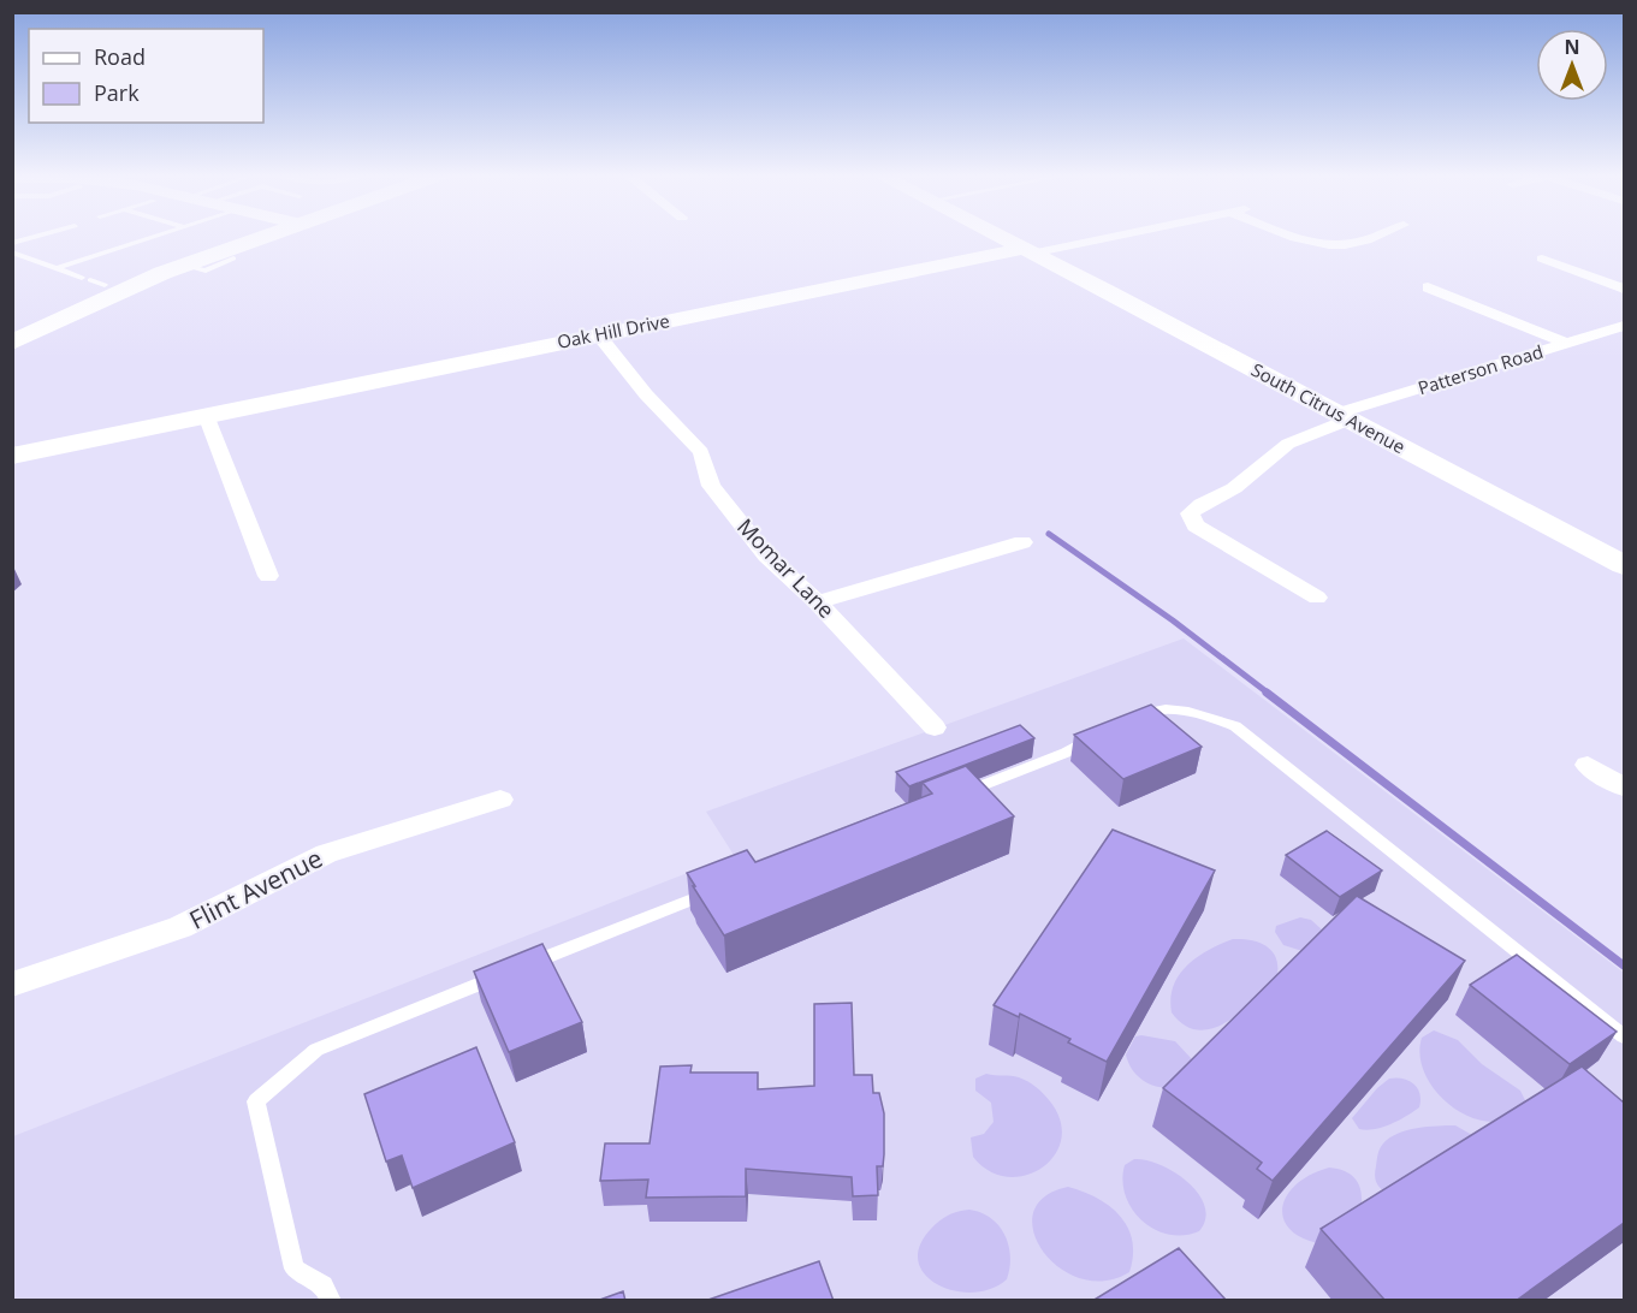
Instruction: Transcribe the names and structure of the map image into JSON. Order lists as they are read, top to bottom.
{
  "streets": {
    "street": [
      "Oak Hill Drive",
      "Patterson Road",
      "South Citrus Avenue",
      "Momar Lane",
      "Flint Avenue"
    ]
  },
  "crossings": [
    ["Oak Hill Drive", "South Citrus Avenue"],
    ["Oak Hill Drive", "Momar Lane"],
    ["Patterson Road", "South Citrus Avenue"]
  ],
  "legend": ["Road", "Park"],
  "north": "top"
}
